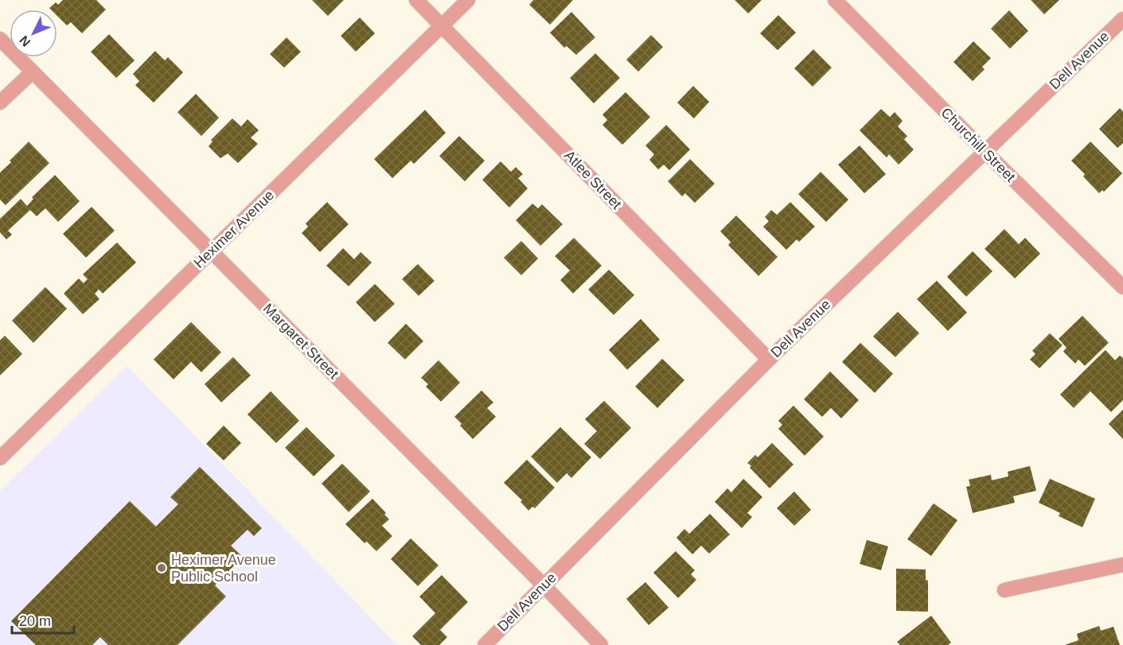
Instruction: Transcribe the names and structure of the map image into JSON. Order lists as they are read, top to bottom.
{
  "streets": {
    "street": [
      "Dell Avenue",
      "Churchill Street",
      "Atlee Street",
      "Heximer Avenue",
      "Margaret Street"
    ]
  },
  "crossings": [
    ["Dell Avenue", "Churchill Street"],
    ["Dell Avenue", "Atlee Street"],
    ["Dell Avenue", "Margaret Street"],
    ["Atlee Street", "Heximer Avenue"],
    ["Heximer Avenue", "Margaret Street"]
  ],
  "places": ["Heximer Avenue Public School"],
  "scale_bar": "20 m",
  "north": "bottom left"
}
